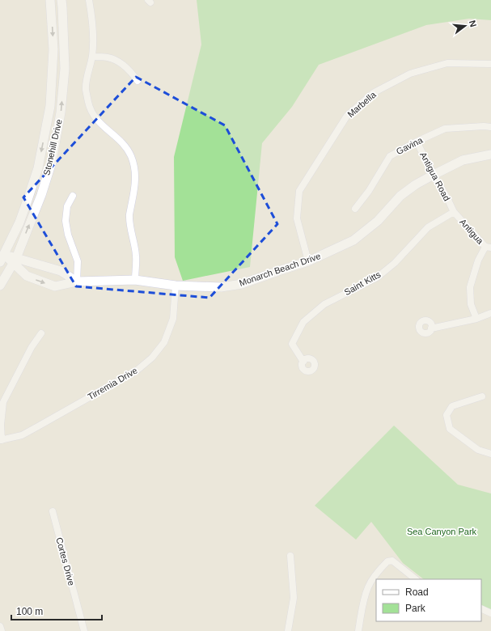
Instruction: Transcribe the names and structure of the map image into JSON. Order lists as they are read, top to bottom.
{
  "streets": {
    "street": [
      "Marbella",
      "Gavina",
      "Stonehill Drive",
      "Antigua Road",
      "Antigua",
      "Monarch Beach Drive",
      "Saint Kitts",
      "Tirremia Drive",
      "Cortes Drive"
    ]
  },
  "crossings": [
    ["Marbella", "Monarch Beach Drive"],
    ["Gavina", "Antigua Road"],
    ["Stonehill Drive", "Monarch Beach Drive"],
    ["Antigua Road", "Antigua"],
    ["Antigua Road", "Monarch Beach Drive"],
    ["Antigua Road", "Saint Kitts"],
    ["Antigua", "Saint Kitts"],
    ["Monarch Beach Drive", "Tirremia Drive"]
  ],
  "parks": ["Sea Canyon Park"],
  "legend": ["Road", "Park"],
  "scale_bar": "100 m",
  "north": "right"
}
